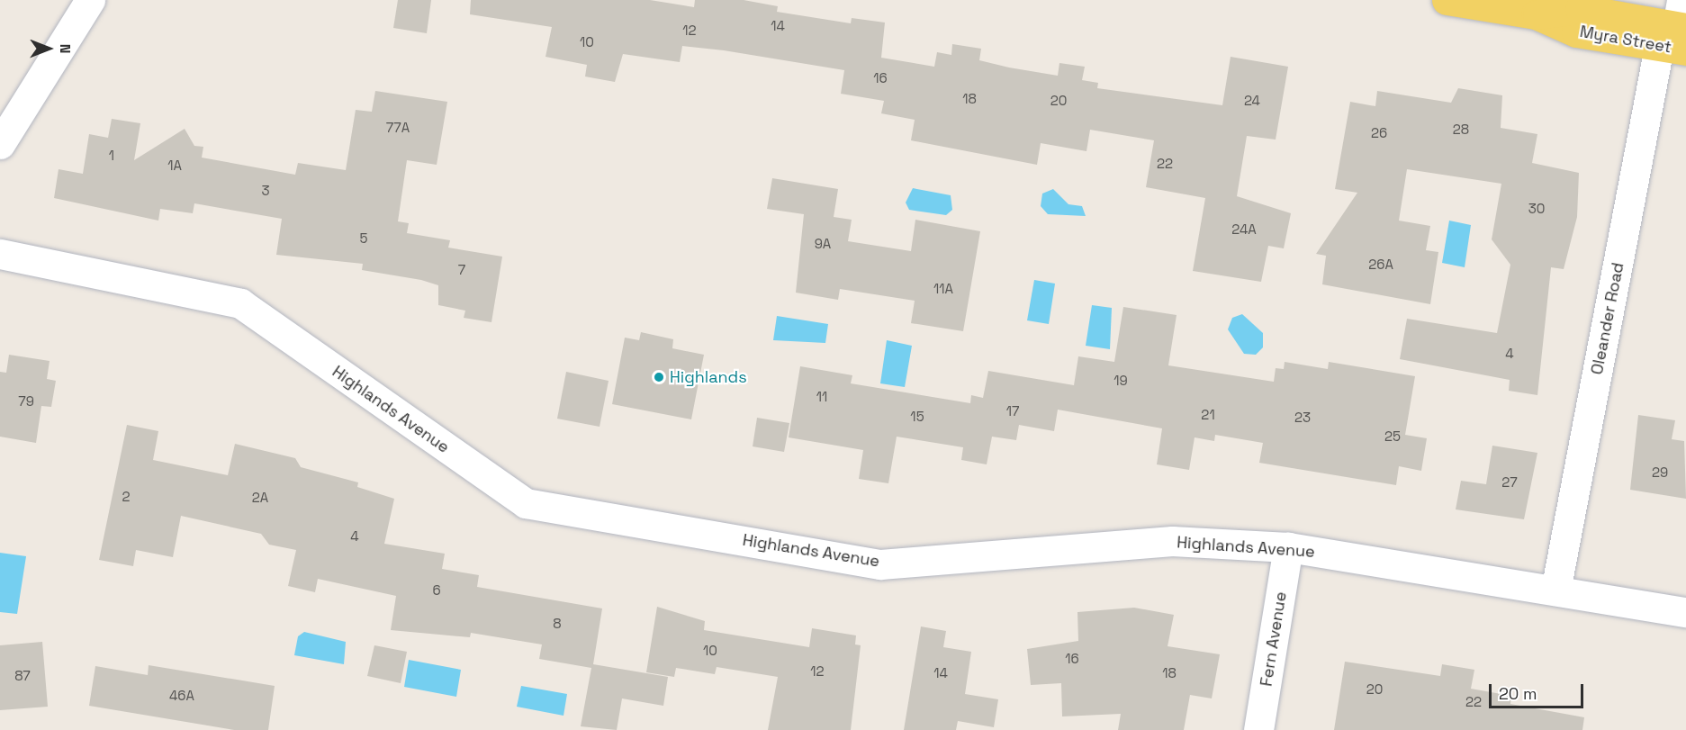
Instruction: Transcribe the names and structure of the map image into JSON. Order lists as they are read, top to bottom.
{
  "streets": {
    "main road": ["Myra Street"],
    "street": ["Oleander Road", "Highlands Avenue", "Fern Avenue"]
  },
  "crossings": [
    ["Myra Street", "Oleander Road"],
    ["Oleander Road", "Highlands Avenue"],
    ["Highlands Avenue", "Fern Avenue"]
  ],
  "places": ["Highlands"],
  "house_numbers": [
    "14",
    "12",
    "10",
    "16",
    "18",
    "20",
    "24",
    "77A",
    "28",
    "26",
    "1",
    "22",
    "1A",
    "3",
    "30",
    "24A",
    "5",
    "9A",
    "26A",
    "7",
    "11A",
    "4",
    "19",
    "11",
    "79",
    "17",
    "21",
    "15",
    "23",
    "25",
    "29",
    "27",
    "2",
    "2A",
    "4",
    "6",
    "8",
    "10",
    "16",
    "12",
    "14",
    "18",
    "87",
    "20",
    "46A",
    "22"
  ],
  "scale_bar": "20 m",
  "north": "right"
}
